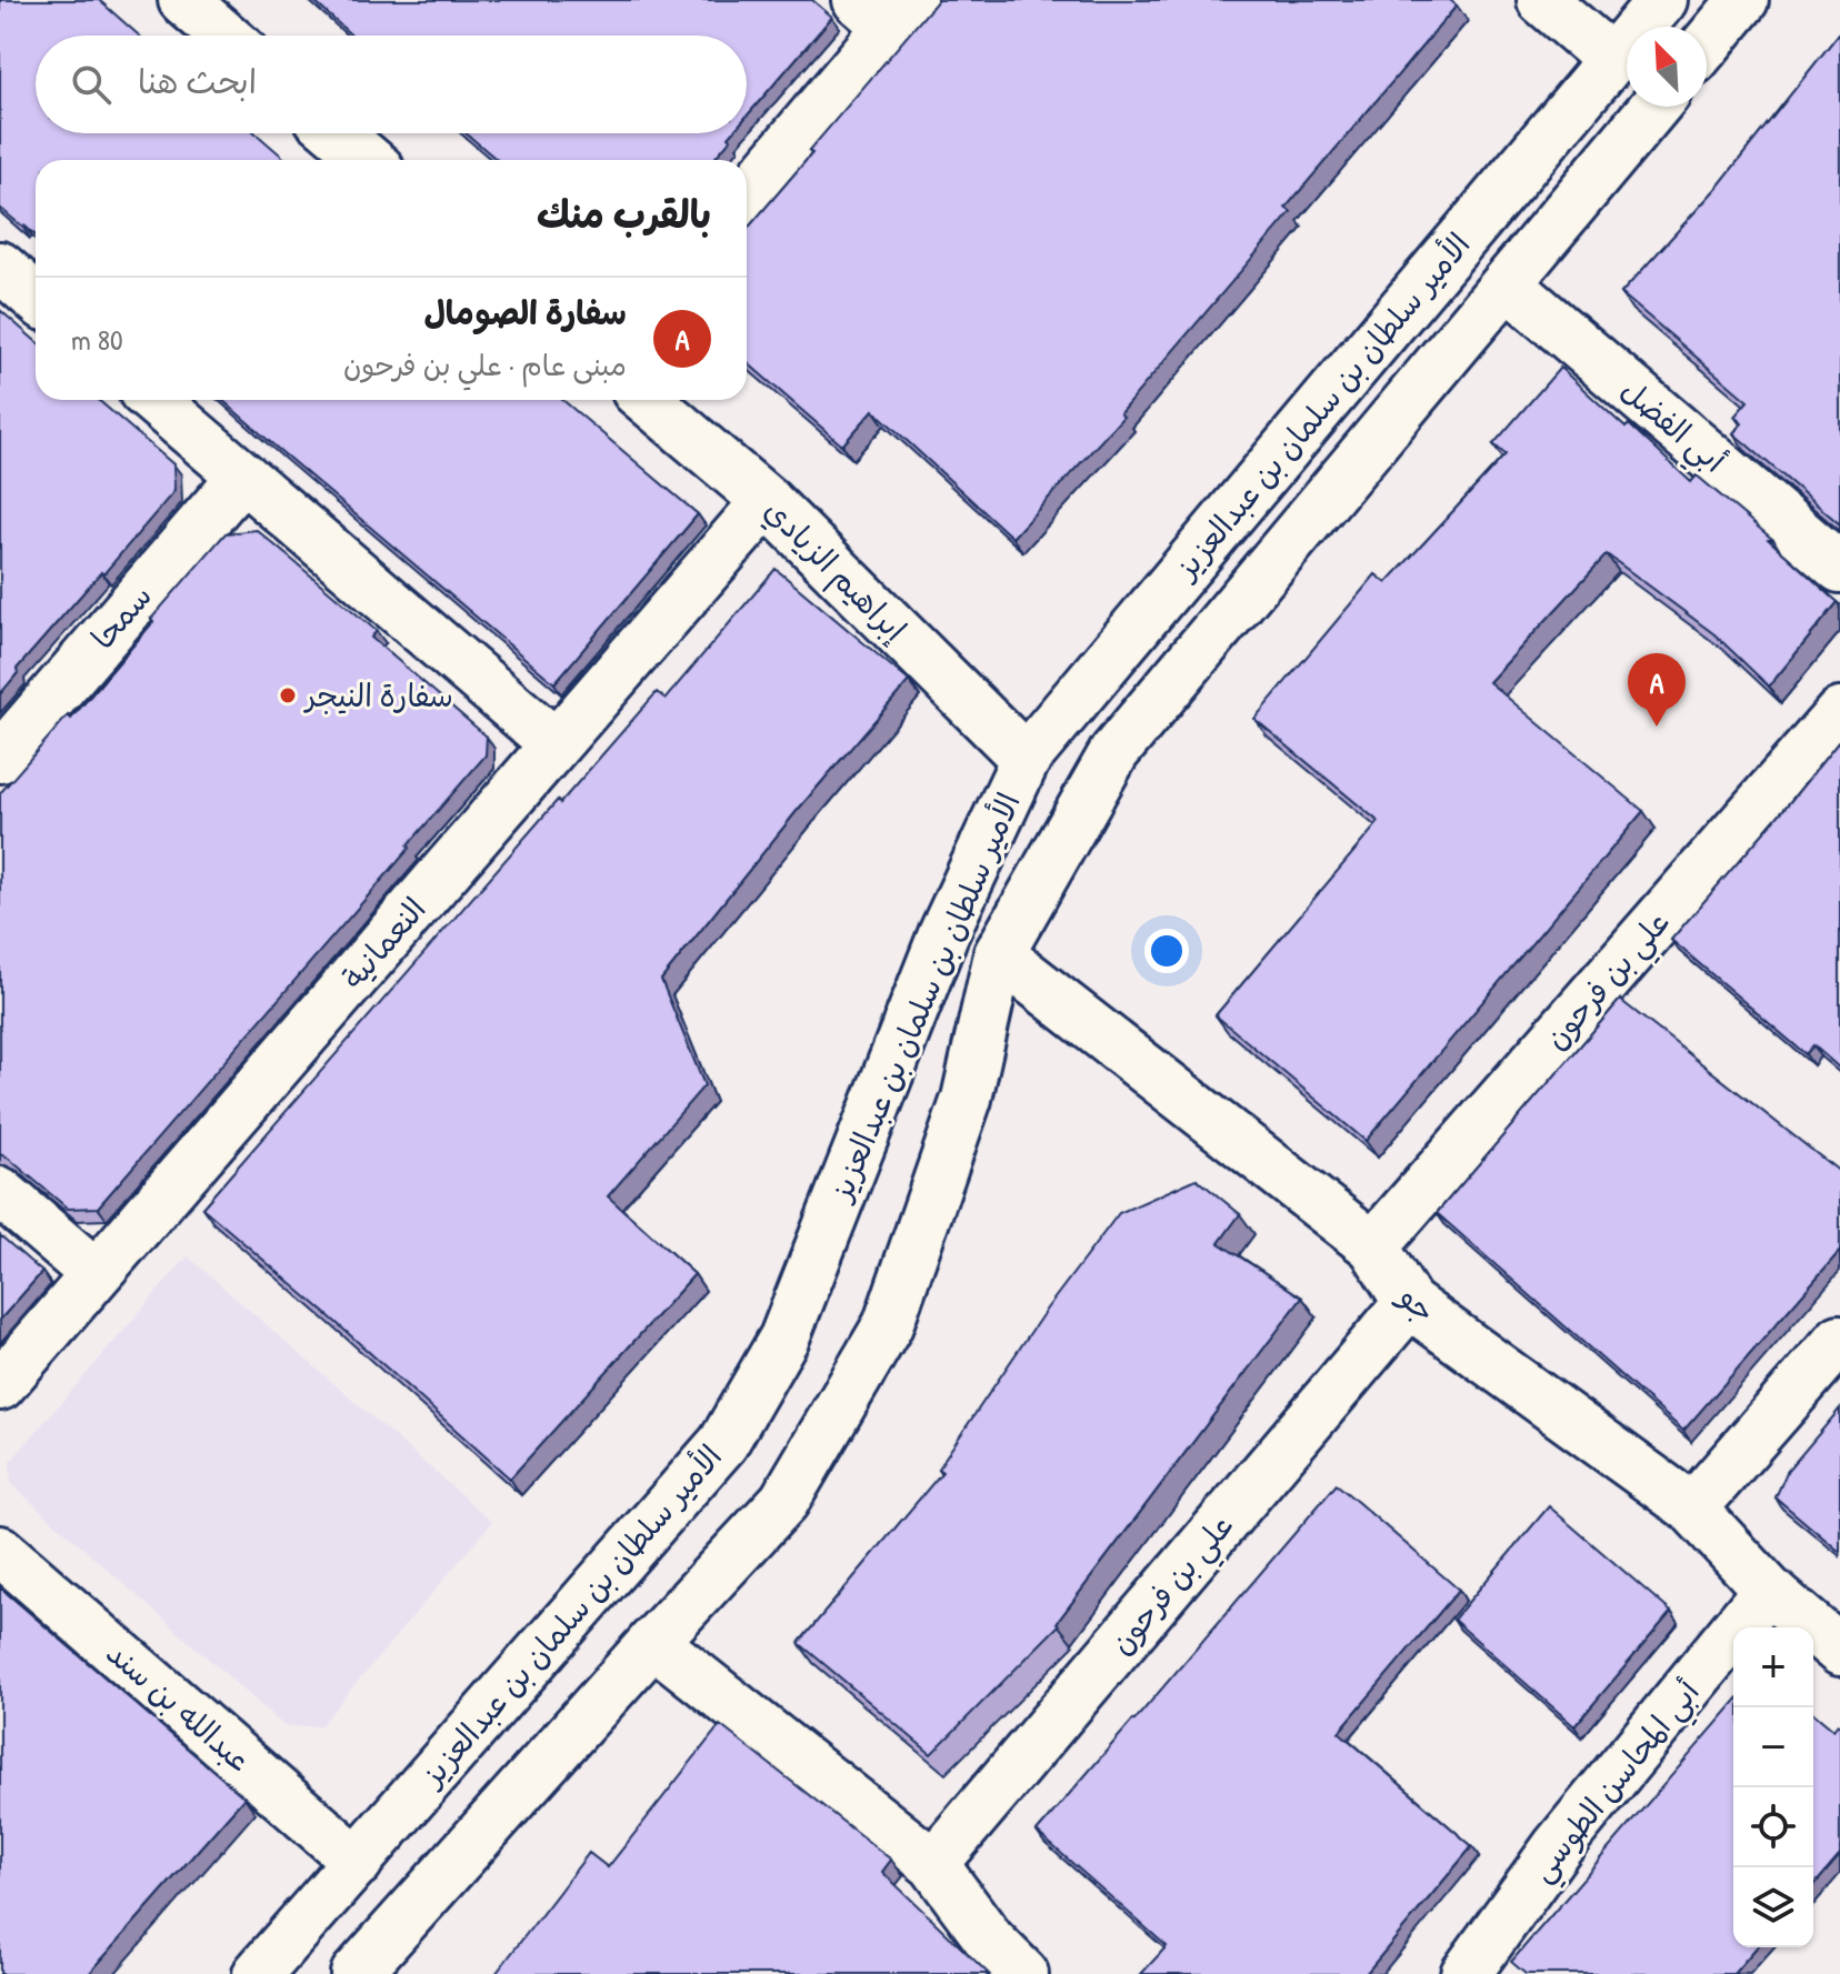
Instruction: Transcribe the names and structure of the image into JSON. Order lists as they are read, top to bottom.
{
  "streets": {
    "street": [
      "الأمير سلطان بن سلمان بن عبدالعزيز",
      "أبي الفضل",
      "إبراهيم الزيادي",
      "سمحا",
      "النعمانية",
      "علي بن فرحون",
      "جو",
      "عبدالله بن سند",
      "أبي المحاسن الطوسي"
    ]
  },
  "crossings": [
    ["الأمير سلطان بن سلمان بن عبدالعزيز", "أبي الفضل"],
    ["الأمير سلطان بن سلمان بن عبدالعزيز", "إبراهيم الزيادي"],
    ["الأمير سلطان بن سلمان بن عبدالعزيز", "جو"],
    ["الأمير سلطان بن سلمان بن عبدالعزيز", "عبدالله بن سند"],
    ["إبراهيم الزيادي", "النعمانية"],
    ["علي بن فرحون", "جو"],
    ["جو", "أبي المحاسن الطوسي"]
  ],
  "places": ["سفارة النيجر"],
  "north": "top left",
  "page": {
    "search": "ابحث هنا",
    "heading": "بالقرب منك",
    "list": [
      {
        "mark": "A",
        "name": "سفارة الصومال",
        "note": "مبنى عام · علي بن فرحون",
        "value": "80 m"
      }
    ],
    "pins": "A",
    "map_buttons": ["+", "−"]
  }
}
